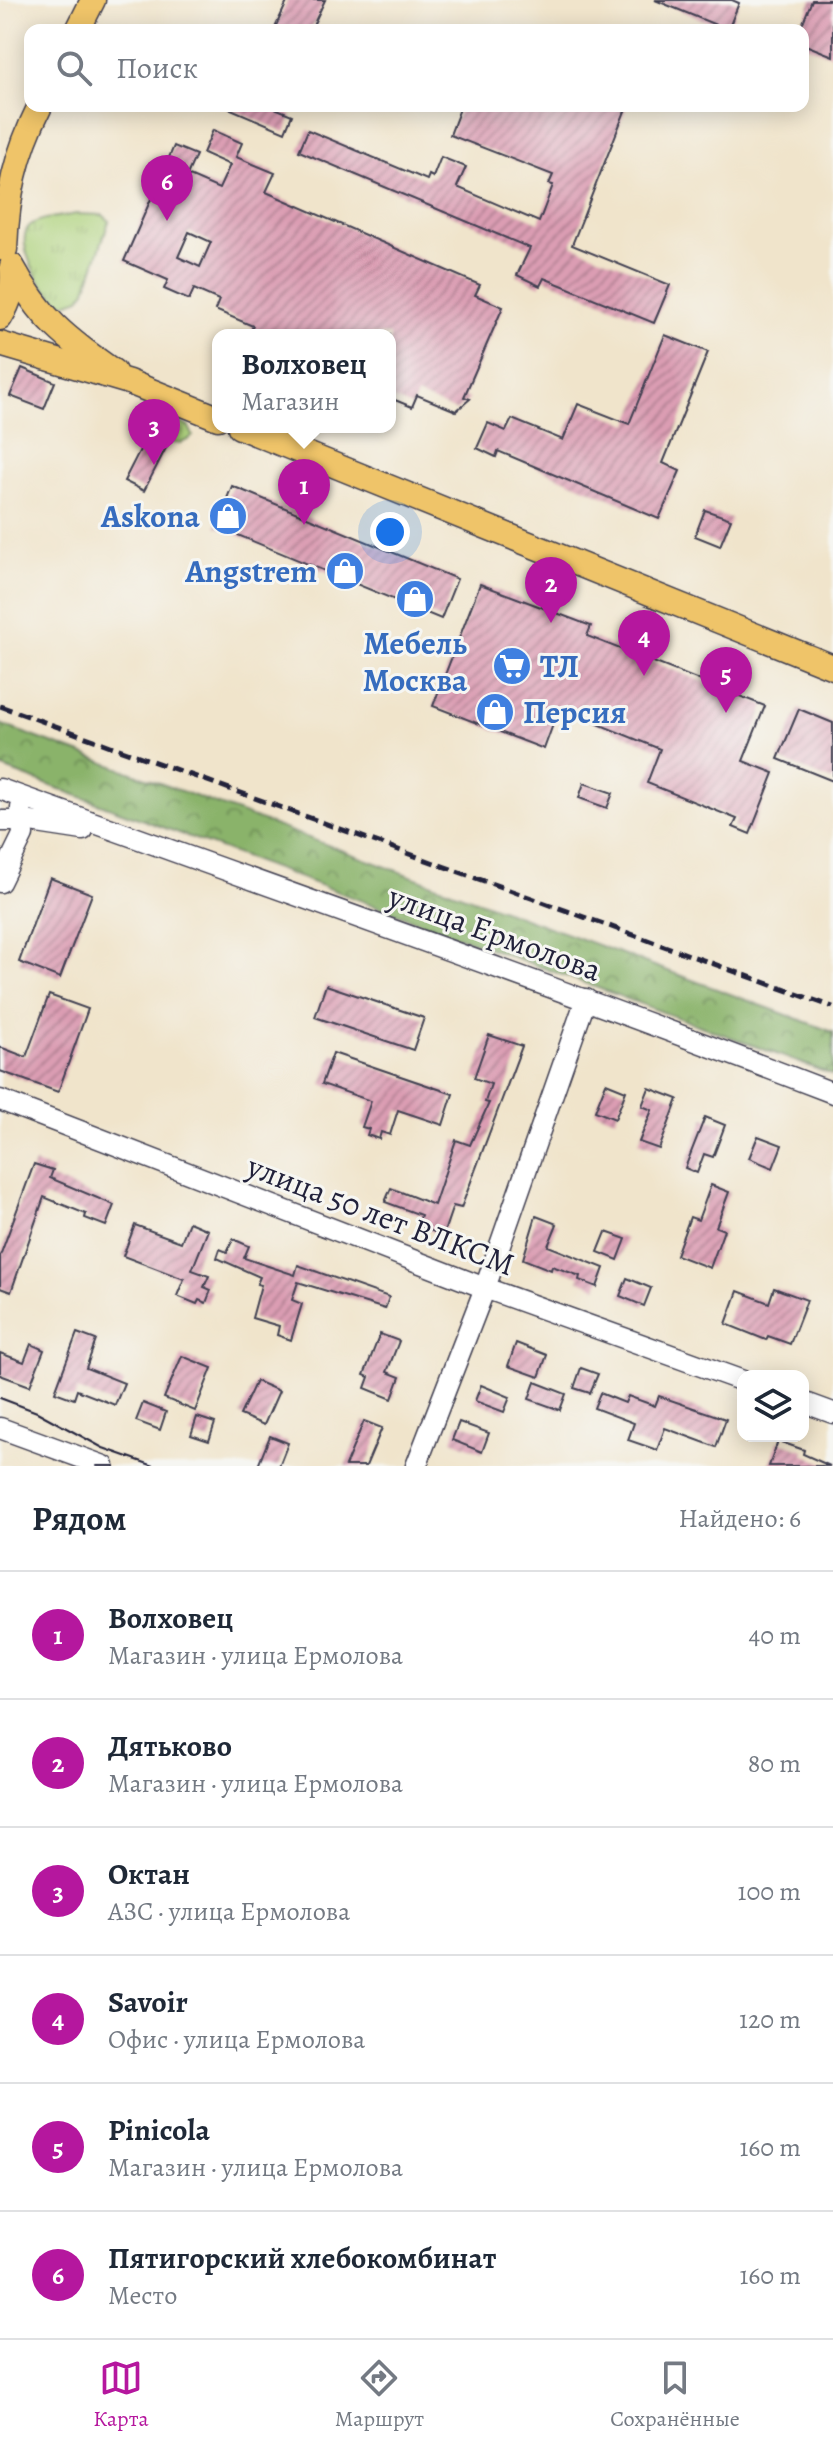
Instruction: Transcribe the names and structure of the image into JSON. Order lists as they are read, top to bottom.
{
  "streets": {
    "street": ["улица Ермолова", "улица 50 лет ВЛКСМ"]
  },
  "places": {
    "shop": [
      "Askona",
      "Angstrem",
      "Мебель Москва",
      "Персия"
    ],
    "supermarket": ["ТЛ"]
  },
  "page": {
    "search": "Поиск",
    "pins": [
      "6",
      "3",
      "1",
      "2",
      "4",
      "5"
    ],
    "popup": ["Волховец", "Магазин"],
    "heading": ["Рядом", "Найдено: 6"],
    "list": [
      {
        "mark": "1",
        "name": "Волховец",
        "note": "Магазин · улица Ермолова",
        "value": "40 m"
      },
      {
        "mark": "2",
        "name": "Дятьково",
        "note": "Магазин · улица Ермолова",
        "value": "80 m"
      },
      {
        "mark": "3",
        "name": "Октан",
        "note": "АЗС · улица Ермолова",
        "value": "100 m"
      },
      {
        "mark": "4",
        "name": "Savoir",
        "note": "Офис · улица Ермолова",
        "value": "120 m"
      },
      {
        "mark": "5",
        "name": "Pinicola",
        "note": "Магазин · улица Ермолова",
        "value": "160 m"
      },
      {
        "mark": "6",
        "name": "Пятигорский хлебокомбинат",
        "note": "Место",
        "value": "160 m"
      }
    ],
    "nav": ["Карта", "Маршрут", "Сохранённые"]
  }
}
